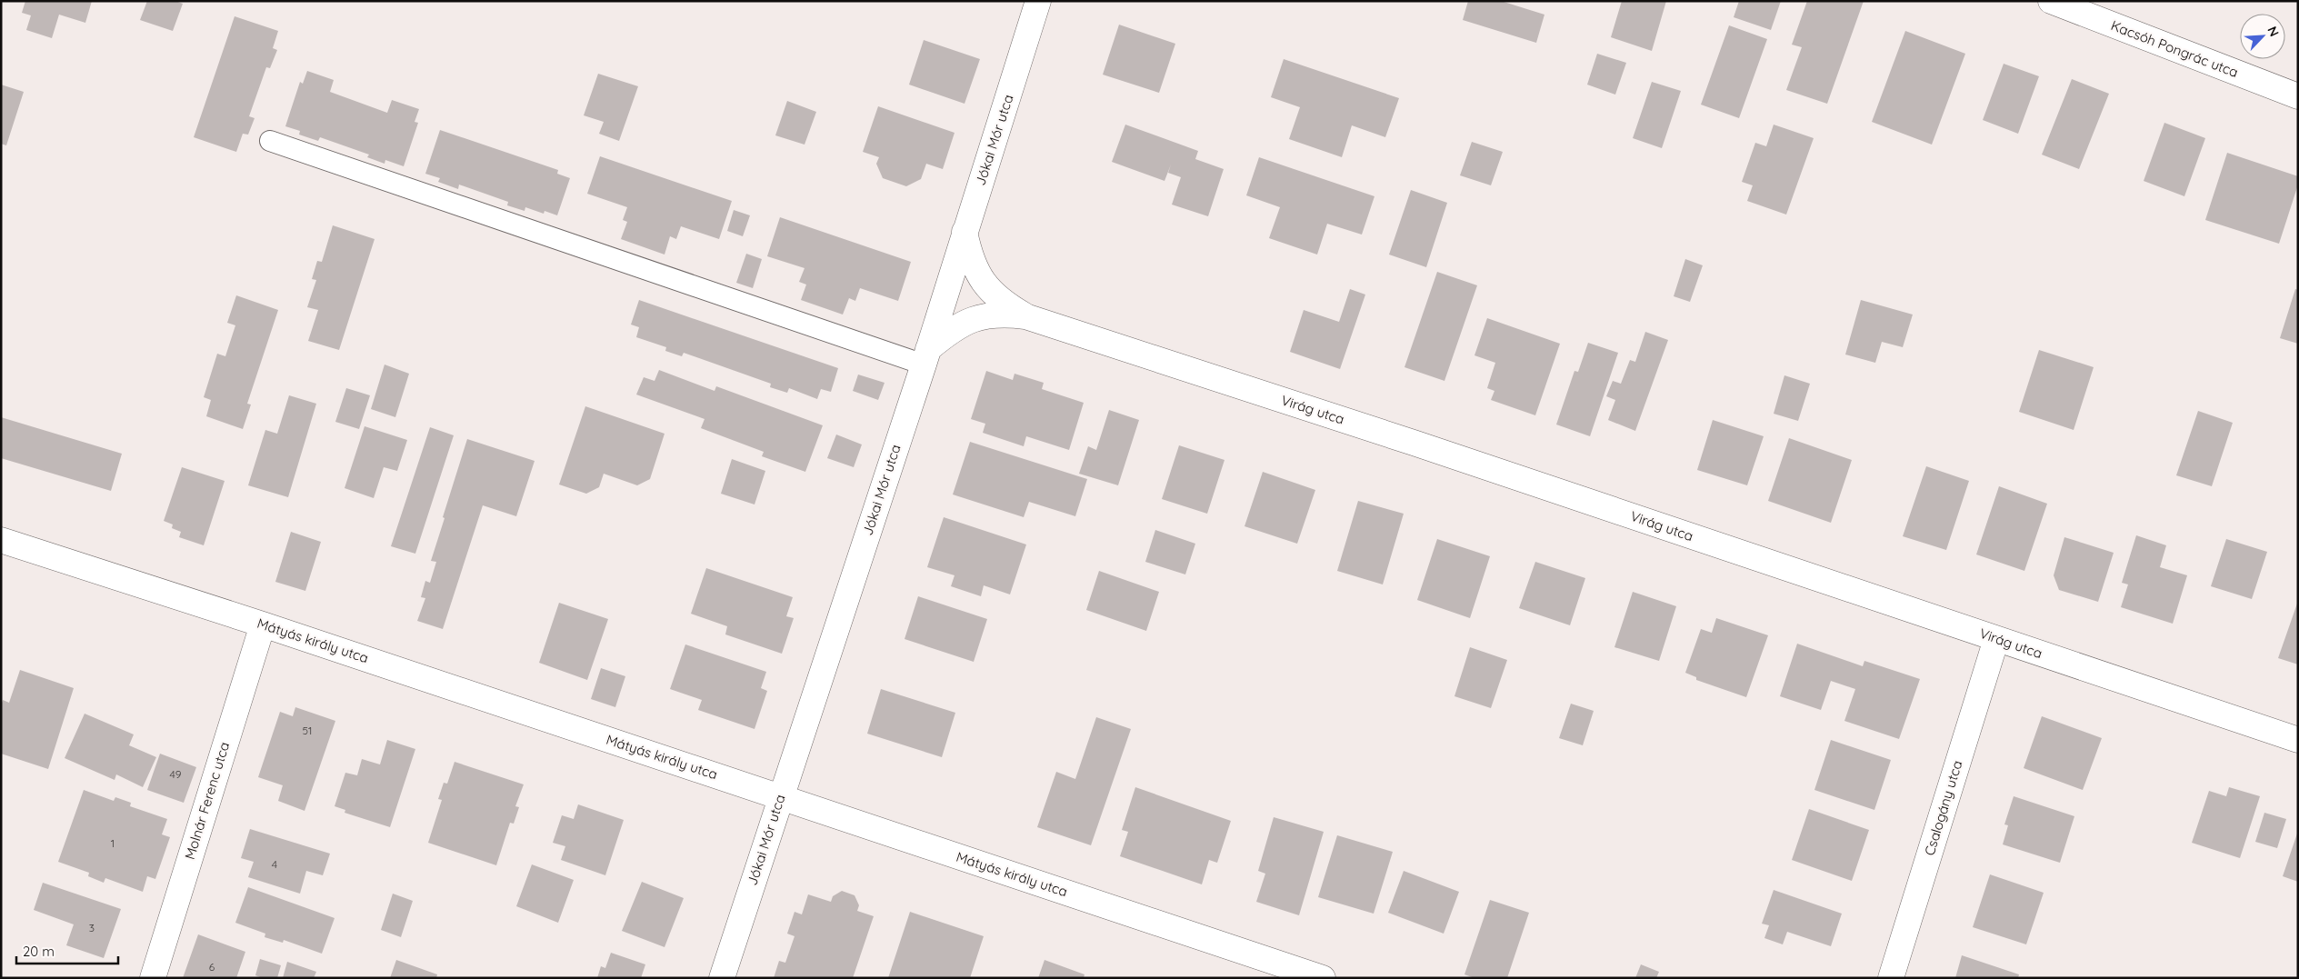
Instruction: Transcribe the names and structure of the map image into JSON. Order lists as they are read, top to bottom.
{
  "streets": {
    "street": [
      "Kacsóh Pongrác utca",
      "Jókai Mór utca",
      "Virág utca",
      "Mátyás király utca",
      "Molnár Ferenc utca",
      "Csalogány utca"
    ]
  },
  "crossings": [
    ["Jókai Mór utca", "Virág utca"],
    ["Jókai Mór utca", "Mátyás király utca"],
    ["Virág utca", "Csalogány utca"],
    ["Mátyás király utca", "Molnár Ferenc utca"]
  ],
  "house_numbers": [
    "51",
    "49",
    "1",
    "4",
    "3",
    "6"
  ],
  "scale_bar": "20 m",
  "north": "top right"
}
